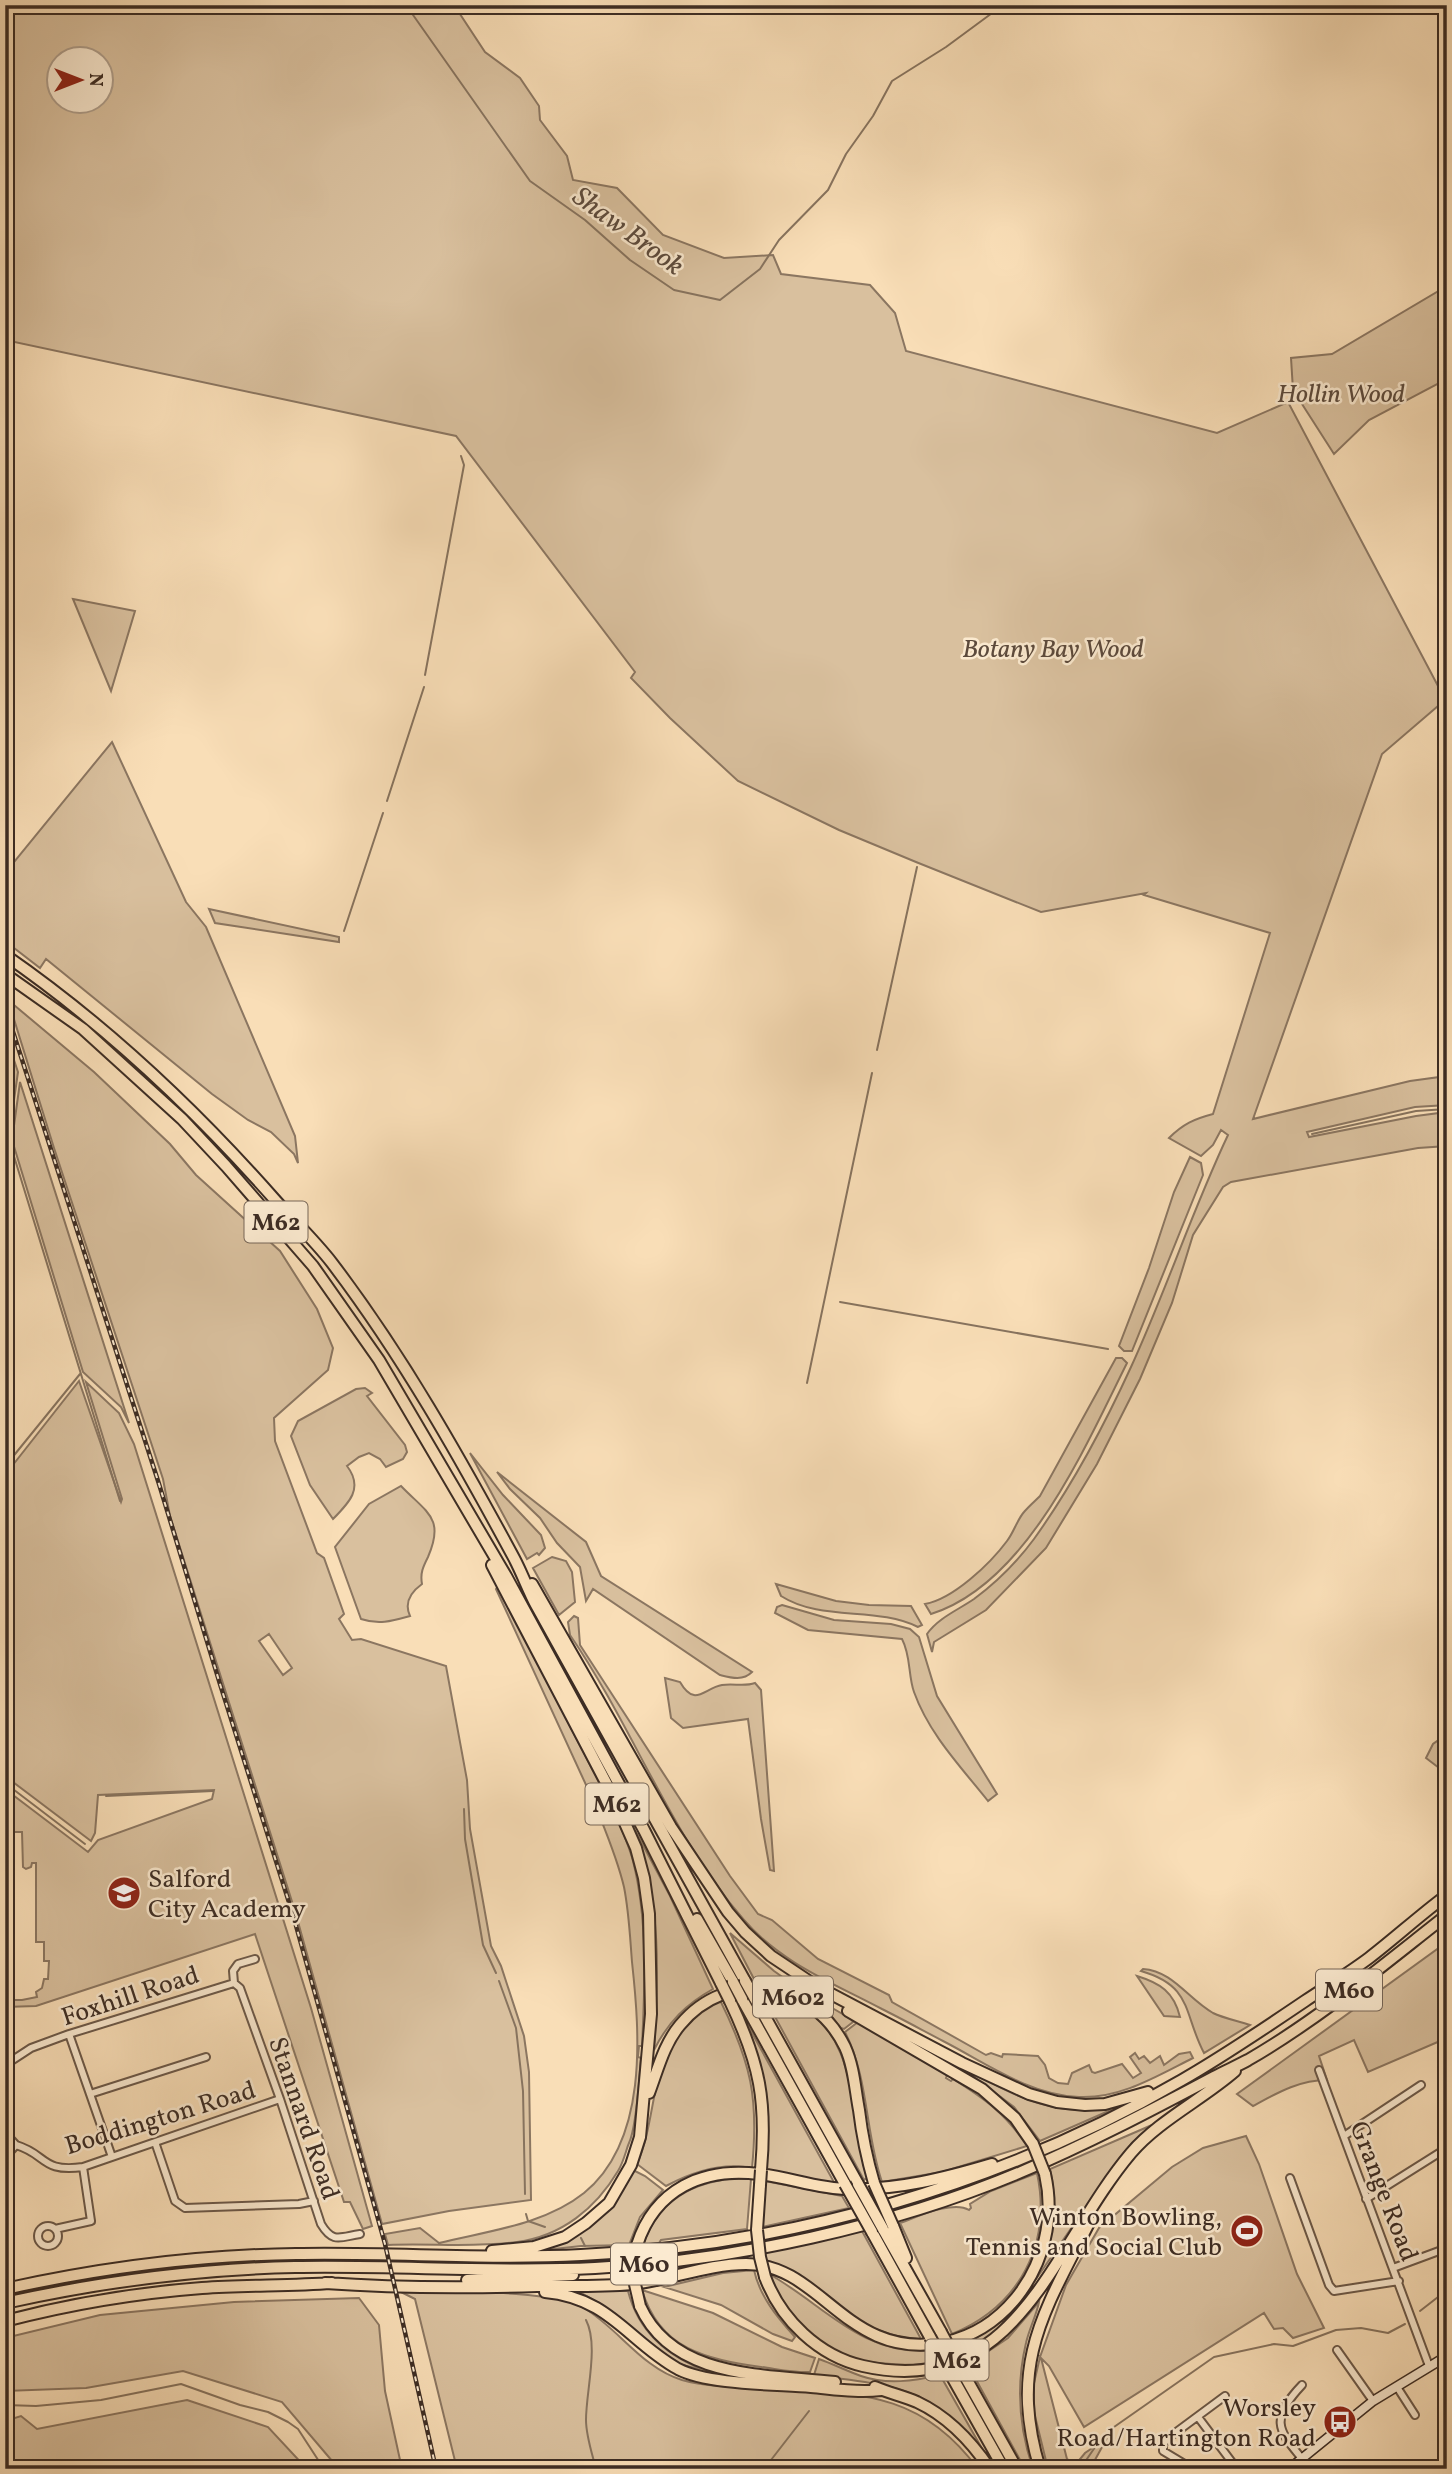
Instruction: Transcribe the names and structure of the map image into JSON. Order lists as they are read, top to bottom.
{
  "streets": {
    "highway": ["M62", "M60", "M602"],
    "street": [
      "Foxhill Road",
      "Boddington Road",
      "Stannard Road",
      "Grange Road"
    ]
  },
  "crossings": [
    ["M62", "M60"],
    ["M62", "M602"],
    ["M60", "M602"],
    ["Foxhill Road", "Stannard Road"],
    ["Boddington Road", "Stannard Road"]
  ],
  "water": ["Shaw Brook"],
  "parks": ["Hollin Wood", "Botany Bay Wood"],
  "places": {
    "school or university": ["Salford City Academy"],
    "sports": ["Winton Bowling, Tennis and Social Club"],
    "bus stop": ["Worsley Road/Hartington Road"]
  },
  "north": "right"
}
